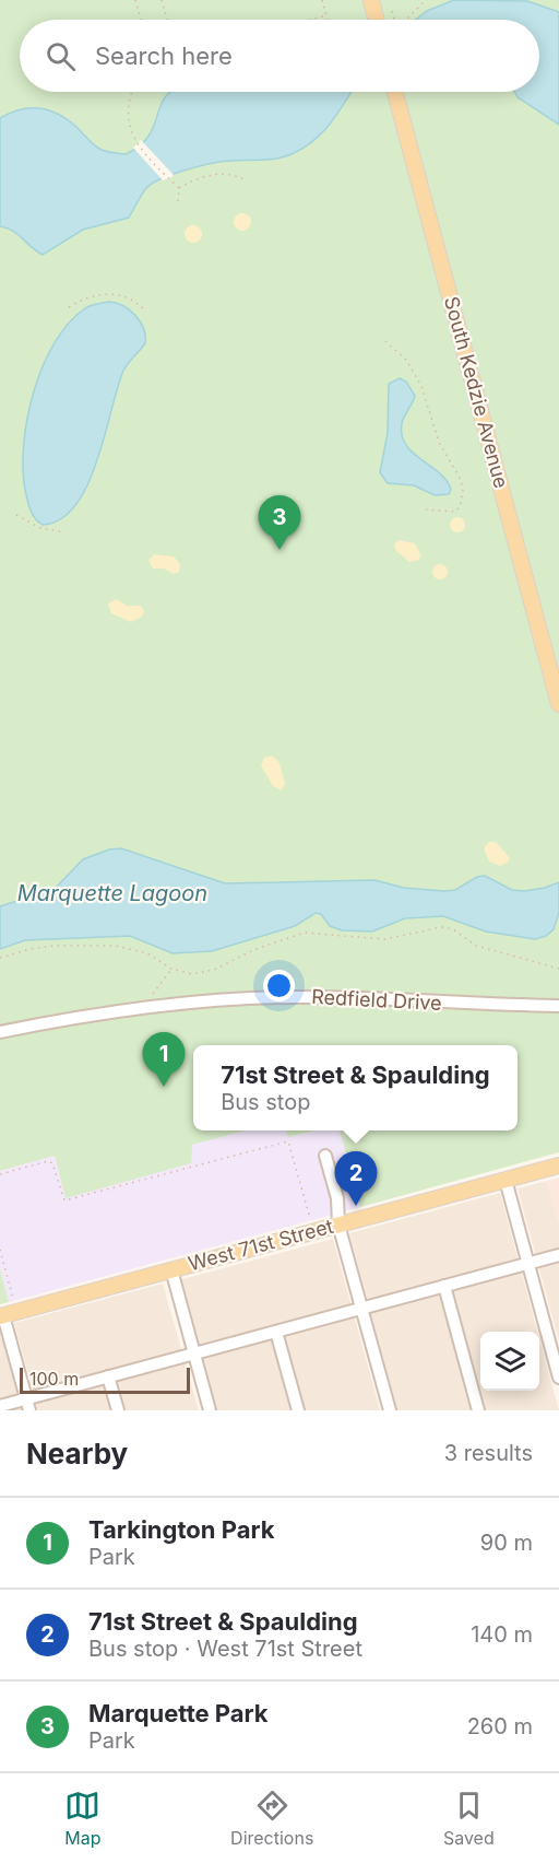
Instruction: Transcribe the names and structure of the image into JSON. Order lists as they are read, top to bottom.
{
  "streets": {
    "main road": ["South Kedzie Avenue", "West 71st Street"],
    "street": ["Redfield Drive"]
  },
  "water": ["Marquette Lagoon"],
  "scale_bar": "100 m",
  "page": {
    "search": "Search here",
    "pins": ["3", "1", "2"],
    "popup": ["71st Street & Spaulding", "Bus stop"],
    "scale": "100 m",
    "heading": ["Nearby", "3 results"],
    "list": [
      {
        "mark": "1",
        "name": "Tarkington Park",
        "note": "Park",
        "value": "90 m"
      },
      {
        "mark": "2",
        "name": "71st Street & Spaulding",
        "note": "Bus stop · West 71st Street",
        "value": "140 m"
      },
      {
        "mark": "3",
        "name": "Marquette Park",
        "note": "Park",
        "value": "260 m"
      }
    ],
    "nav": ["Map", "Directions", "Saved"]
  }
}
